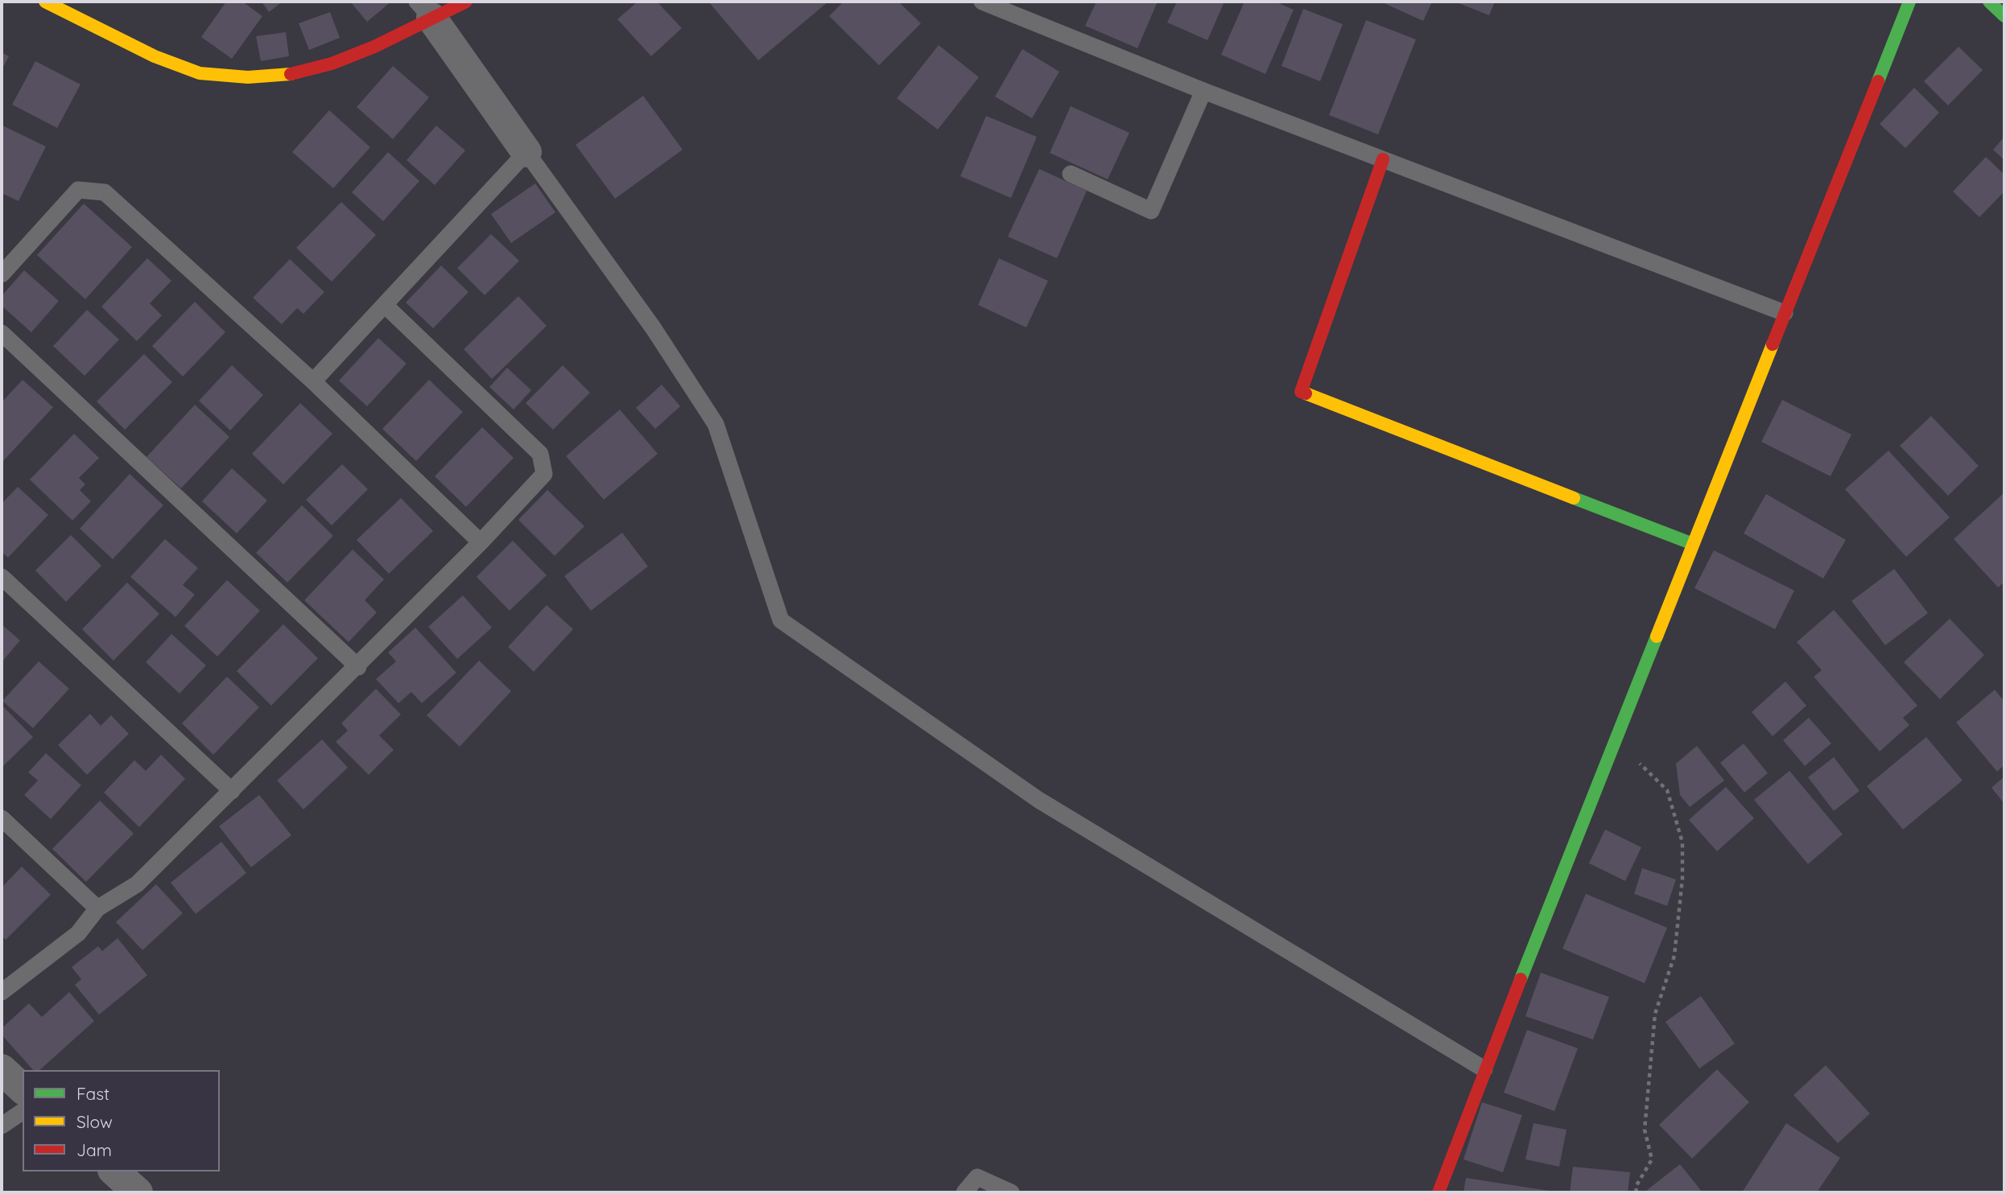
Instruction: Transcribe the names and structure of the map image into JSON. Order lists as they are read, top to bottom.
{
  "legend": ["Fast", "Slow", "Jam"]
}
